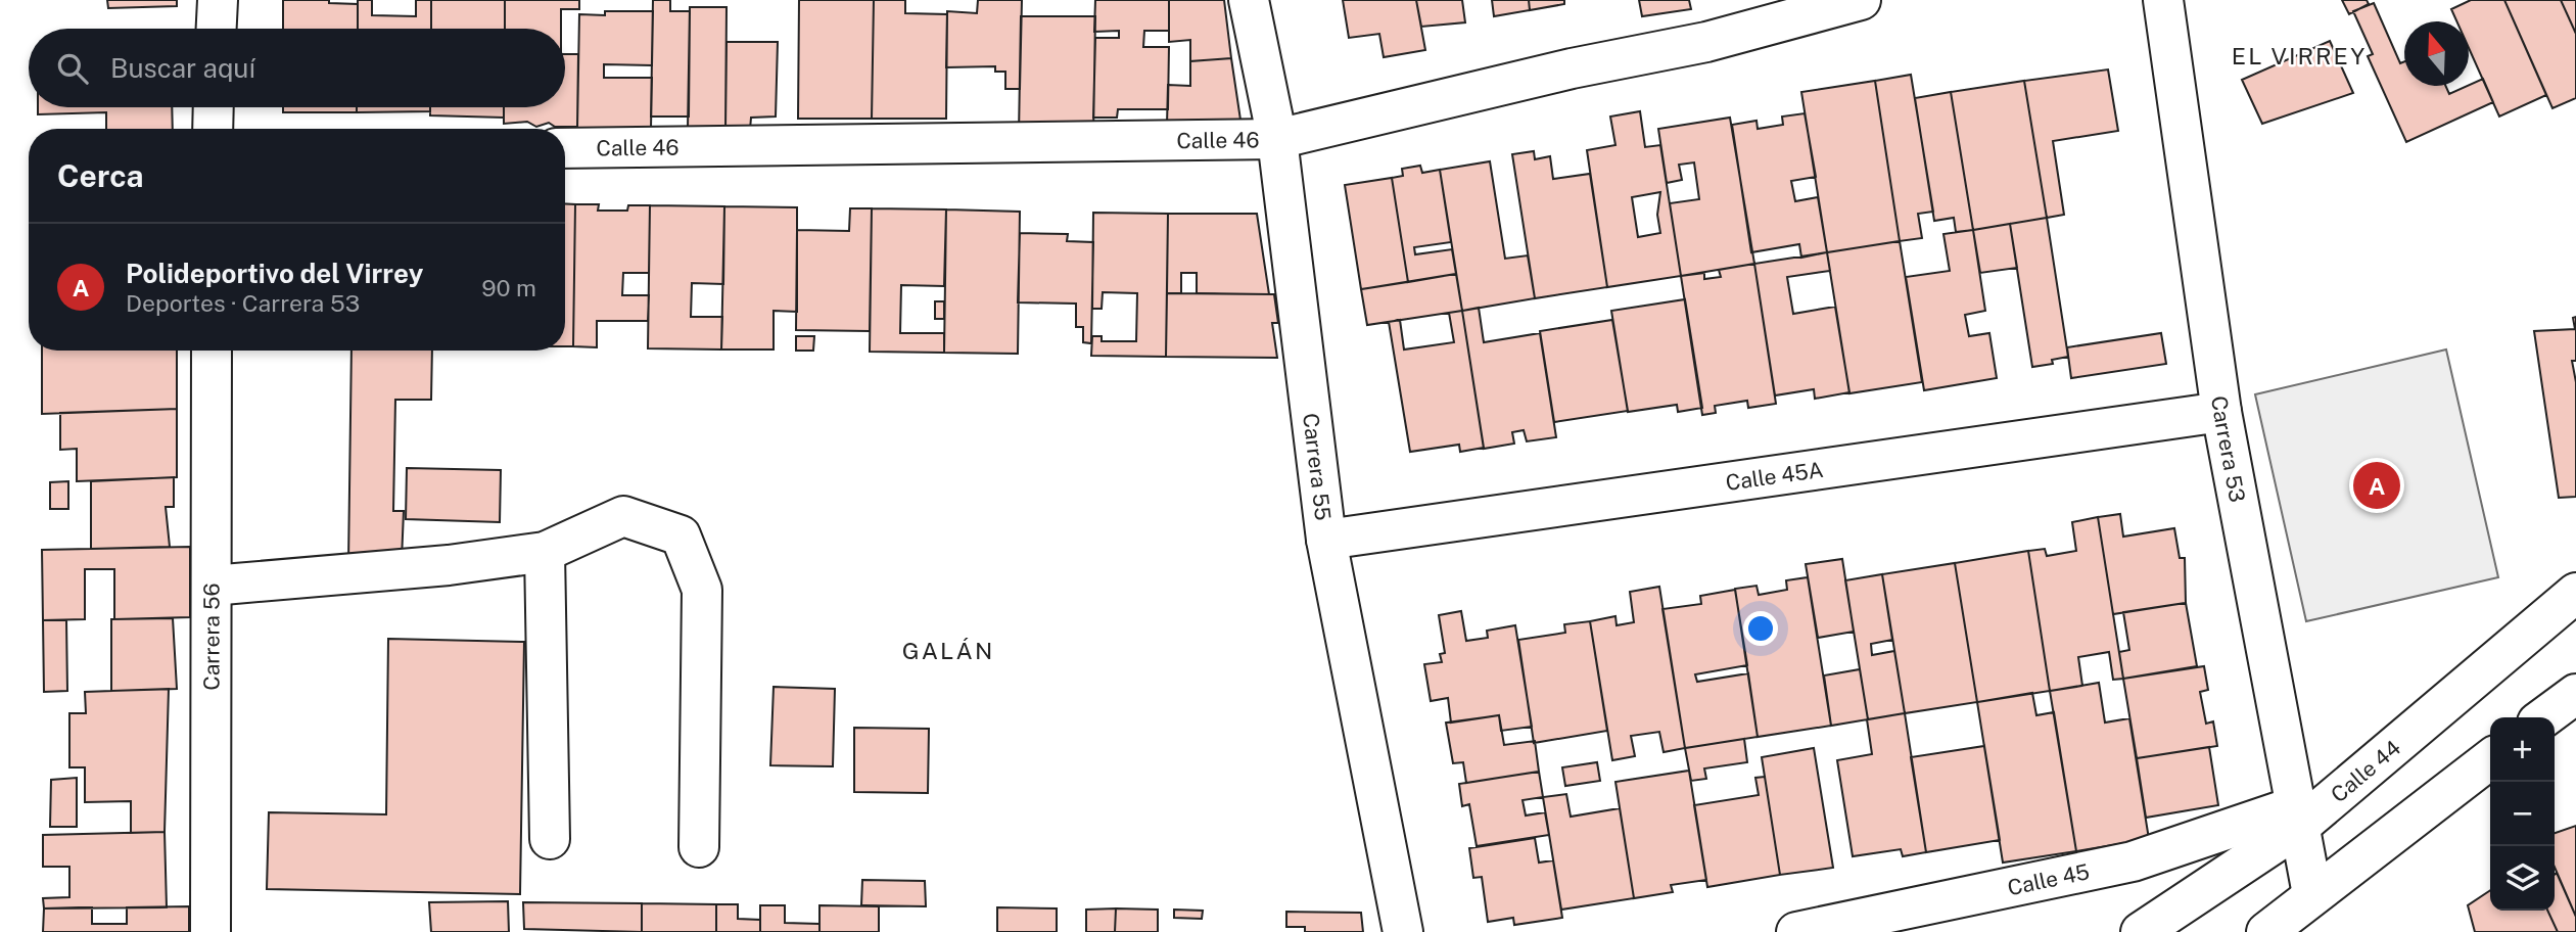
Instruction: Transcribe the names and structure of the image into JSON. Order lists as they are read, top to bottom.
{
  "streets": {
    "street": [
      "Calle 46",
      "Carrera 53",
      "Carrera 55",
      "Calle 45A",
      "Carrera 56",
      "Calle 44",
      "Calle 45"
    ]
  },
  "crossings": [
    ["Calle 46", "Carrera 55"],
    ["Carrera 53", "Calle 45A"],
    ["Carrera 53", "Calle 44"],
    ["Carrera 53", "Calle 45"],
    ["Carrera 55", "Calle 45A"],
    ["Calle 44", "Calle 45"]
  ],
  "districts": ["EL VIRREY", "GALÁN"],
  "north": "top",
  "page": {
    "search": "Buscar aquí",
    "heading": "Cerca",
    "list": [
      {
        "mark": "A",
        "name": "Polideportivo del Virrey",
        "note": "Deportes · Carrera 53",
        "value": "90 m"
      }
    ],
    "pins": "A",
    "map_buttons": ["+", "−"]
  }
}
